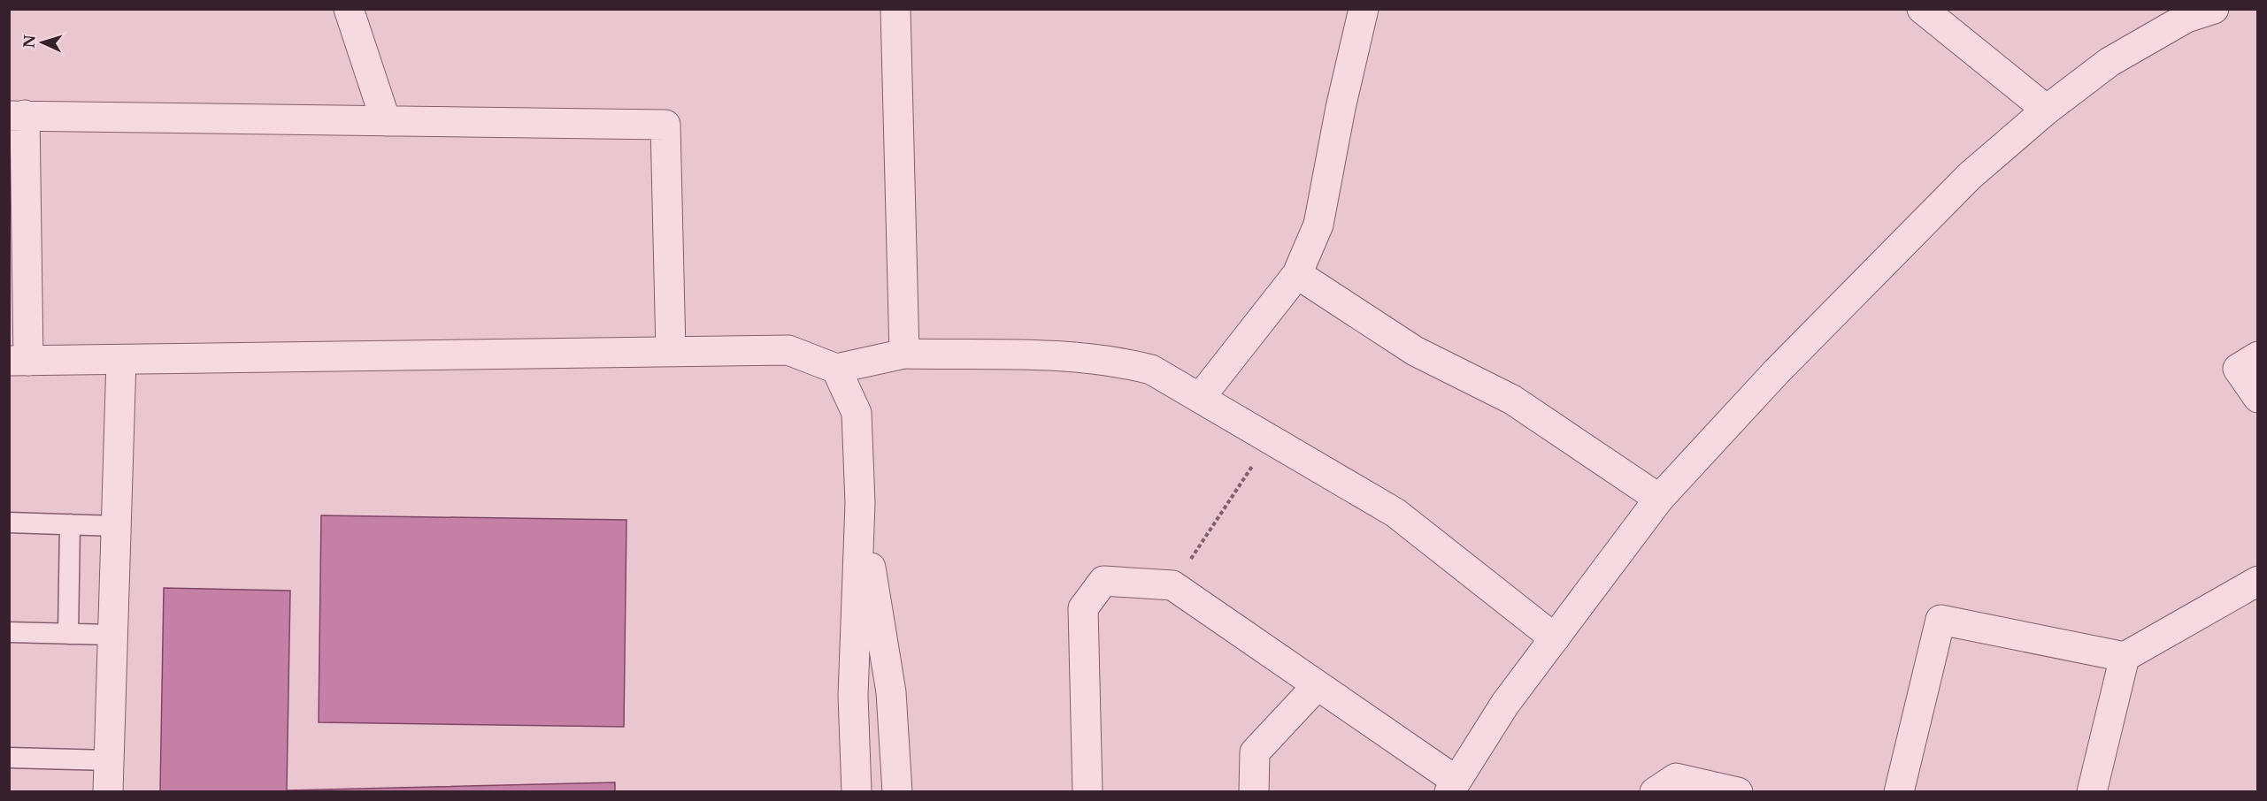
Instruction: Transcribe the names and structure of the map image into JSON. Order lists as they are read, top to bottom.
{
  "north": "left"
}
